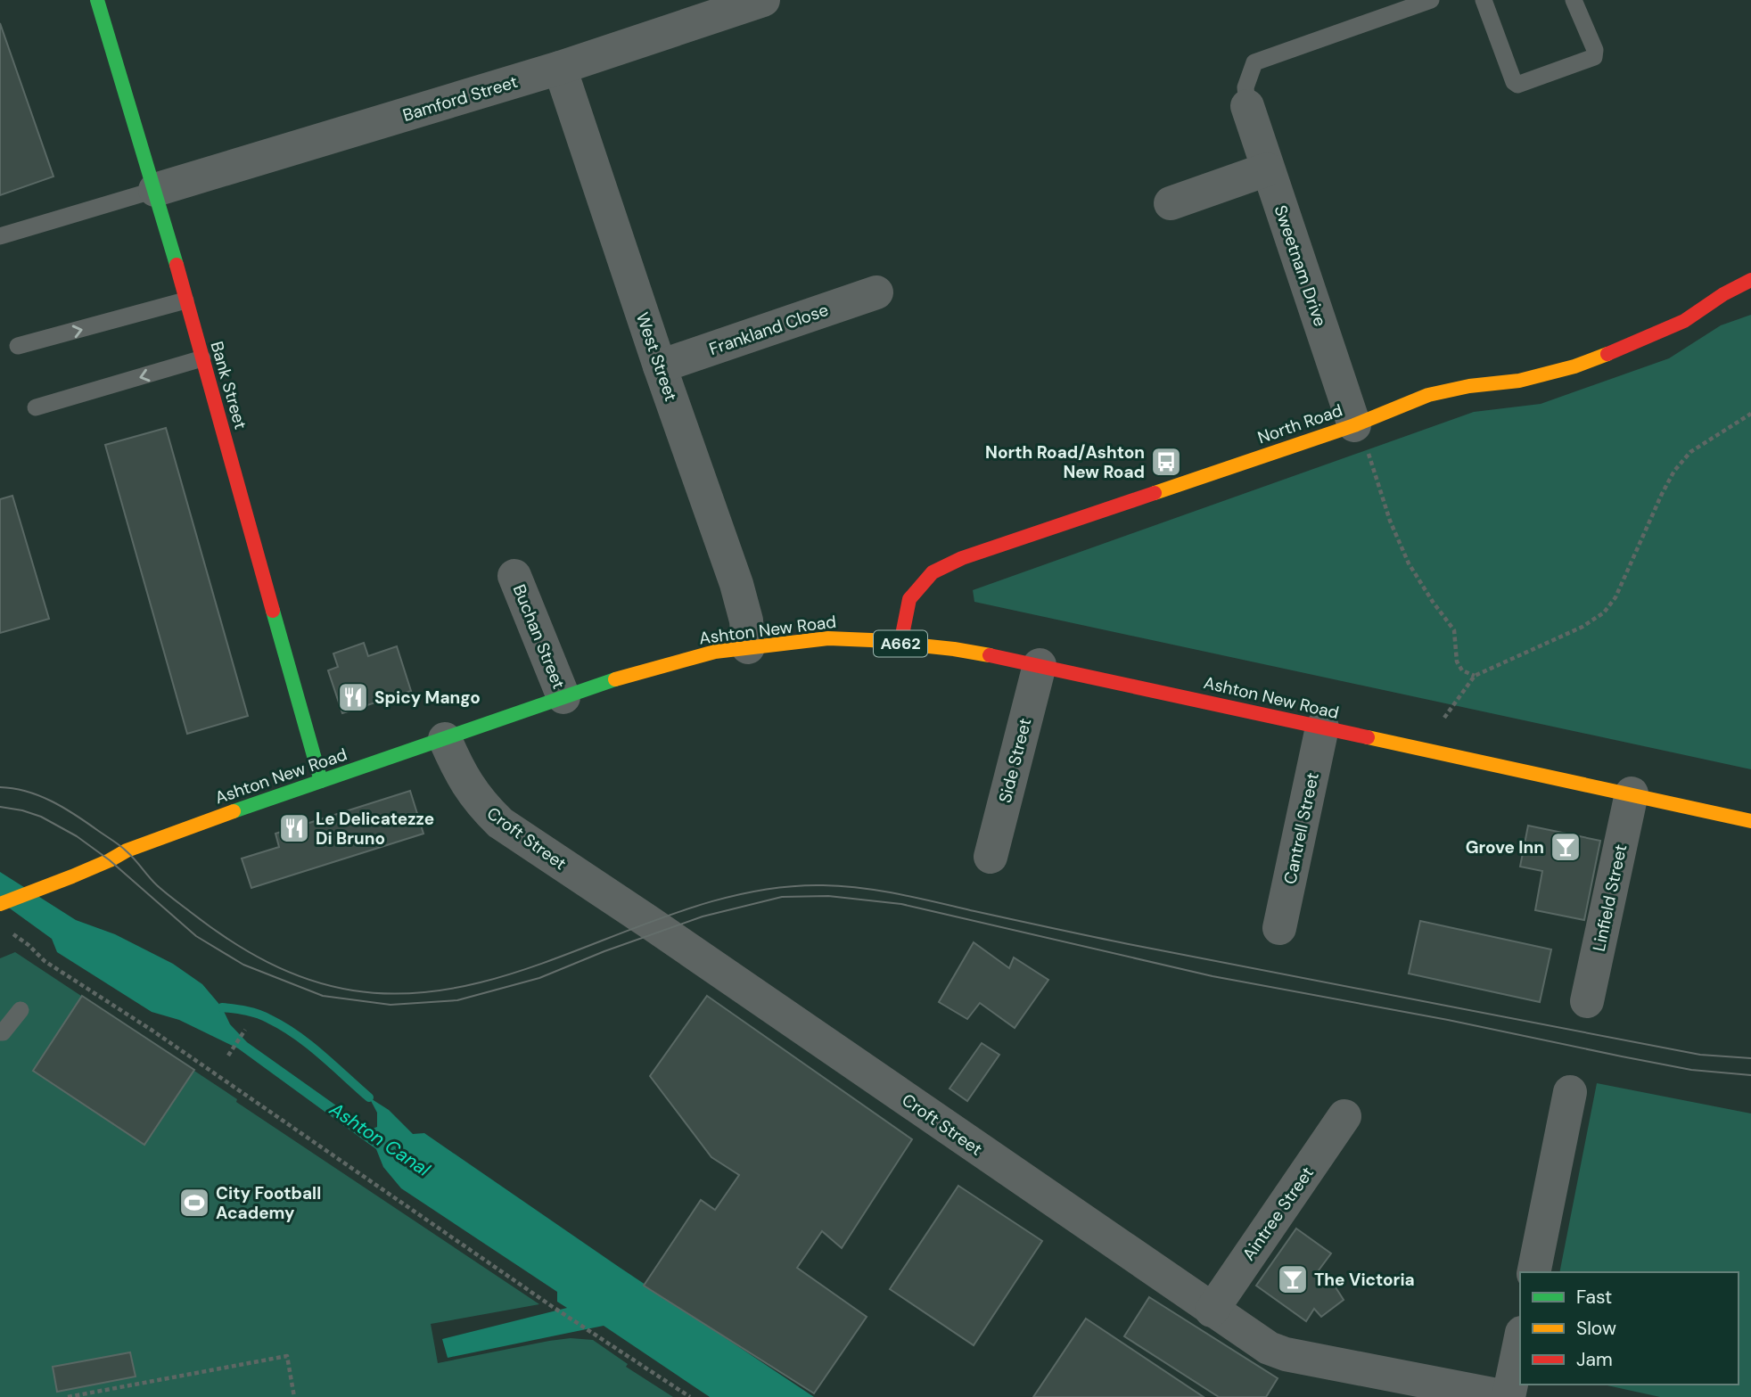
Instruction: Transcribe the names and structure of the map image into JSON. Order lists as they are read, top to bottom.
{
  "streets": {
    "main road": [
      "Bank Street",
      "North Road",
      "Ashton New Road",
      "A662"
    ],
    "street": [
      "Bamford Street",
      "Sweetnam Drive",
      "Frankland Close",
      "West Street",
      "Buchan Street",
      "Side Street",
      "Cantrell Street",
      "Croft Street",
      "Linfield Street",
      "Aintree Street"
    ]
  },
  "crossings": [
    ["Bamford Street", "West Street"],
    ["Bamford Street", "Bank Street"],
    ["Sweetnam Drive", "North Road"],
    ["Frankland Close", "West Street"],
    ["West Street", "Ashton New Road"],
    ["Bank Street", "Ashton New Road"],
    ["North Road", "Ashton New Road"],
    ["Ashton New Road", "Buchan Street"],
    ["Ashton New Road", "Side Street"],
    ["Ashton New Road", "Cantrell Street"],
    ["Ashton New Road", "Croft Street"],
    ["Ashton New Road", "Linfield Street"],
    ["Croft Street", "Aintree Street"]
  ],
  "water": ["Ashton Canal"],
  "places": {
    "bus stop": ["North Road/Ashton New Road"],
    "restaurant": ["Spicy Mango", "Le Delicatezze Di Bruno"],
    "bar": ["Grove Inn", "The Victoria"],
    "sports": ["City Football Academy"]
  },
  "legend": ["Fast", "Slow", "Jam"]
}
